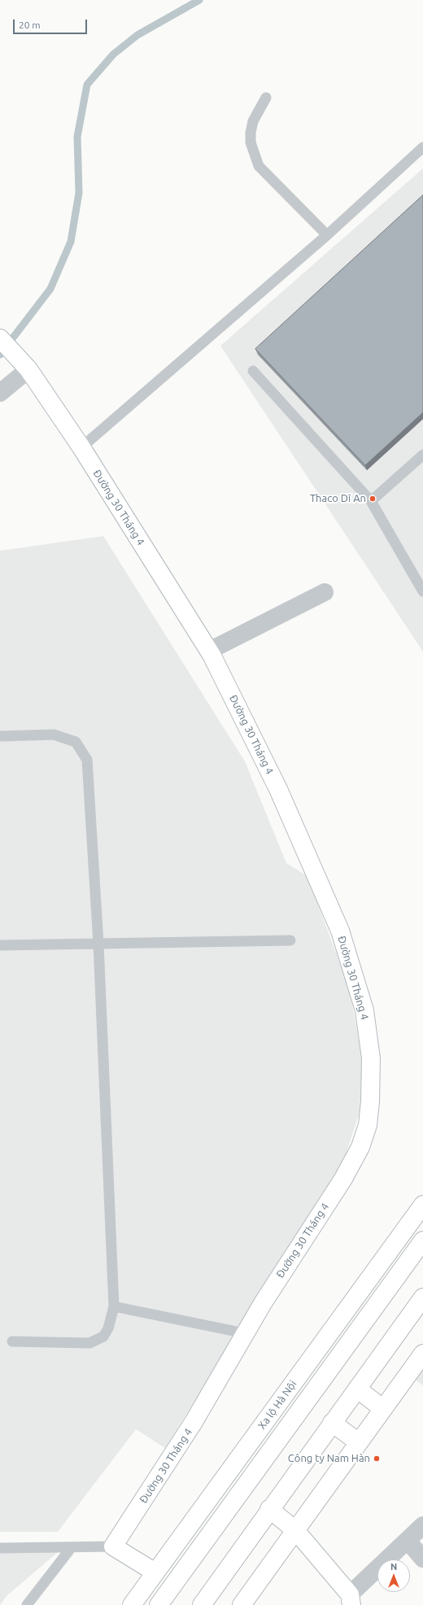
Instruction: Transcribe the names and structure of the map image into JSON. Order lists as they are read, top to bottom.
{
  "streets": {
    "main road": ["Đường 30 Tháng 4", "Xa lộ Hà Nội"]
  },
  "places": ["Thaco Dĩ An", "Công ty Nam Hàn"],
  "scale_bar": "20 m",
  "north": "top"
}
